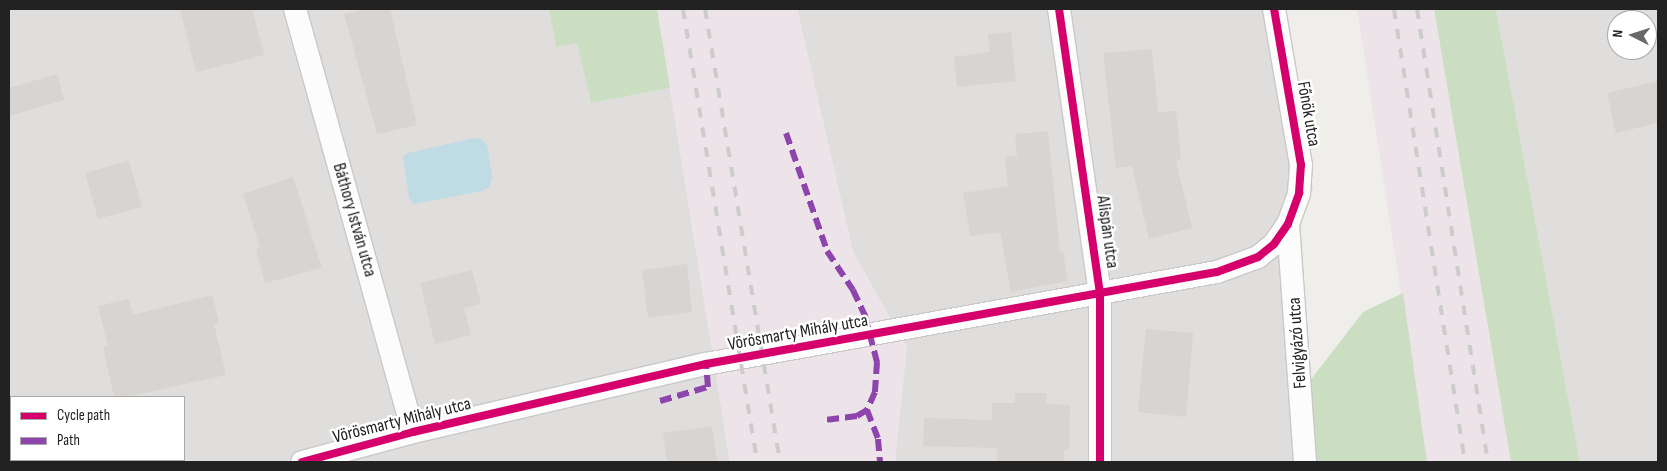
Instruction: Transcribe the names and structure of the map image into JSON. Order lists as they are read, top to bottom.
{
  "streets": {
    "street": [
      "Főnök utca",
      "Báthory István utca",
      "Alispán utca",
      "Vörösmarty Mihály utca",
      "Felvigyázó utca"
    ]
  },
  "crossings": [
    ["Főnök utca", "Vörösmarty Mihály utca"],
    ["Főnök utca", "Felvigyázó utca"],
    ["Báthory István utca", "Vörösmarty Mihály utca"],
    ["Alispán utca", "Vörösmarty Mihály utca"],
    ["Vörösmarty Mihály utca", "Felvigyázó utca"]
  ],
  "legend": ["Cycle path", "Path"],
  "north": "left"
}
